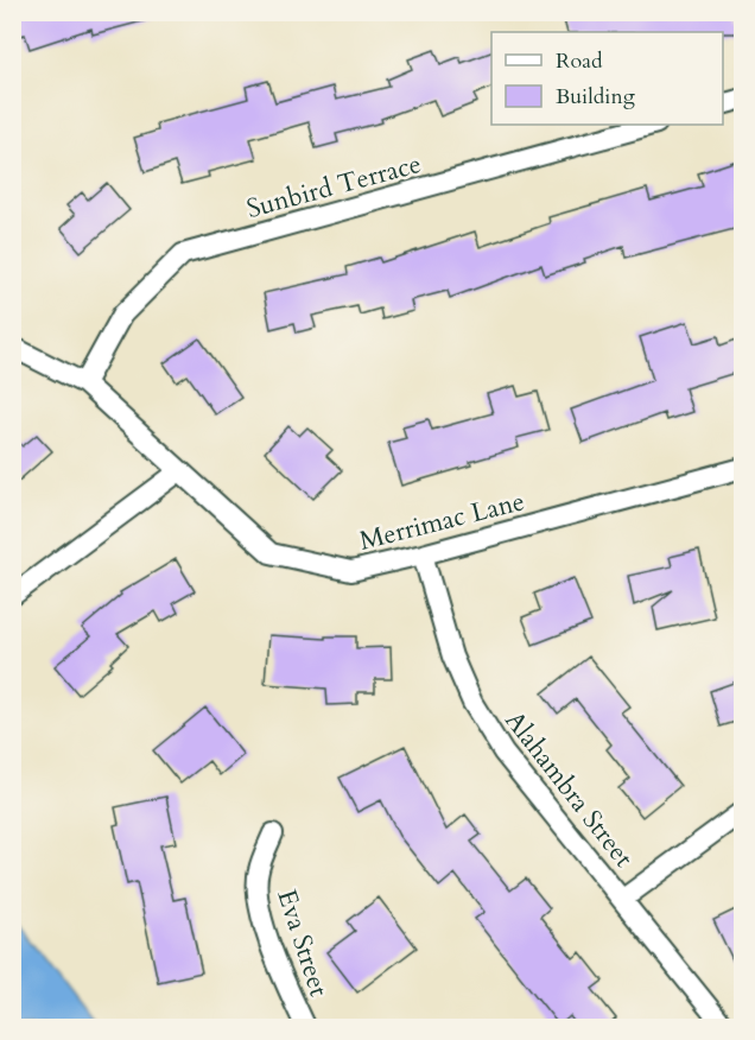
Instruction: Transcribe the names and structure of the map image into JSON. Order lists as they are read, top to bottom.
{
  "streets": {
    "street": [
      "Sunbird Terrace",
      "Merrimac Lane",
      "Alahambra Street",
      "Eva Street"
    ]
  },
  "crossings": [
    ["Sunbird Terrace", "Merrimac Lane"],
    ["Merrimac Lane", "Alahambra Street"]
  ],
  "legend": ["Road", "Building"]
}
